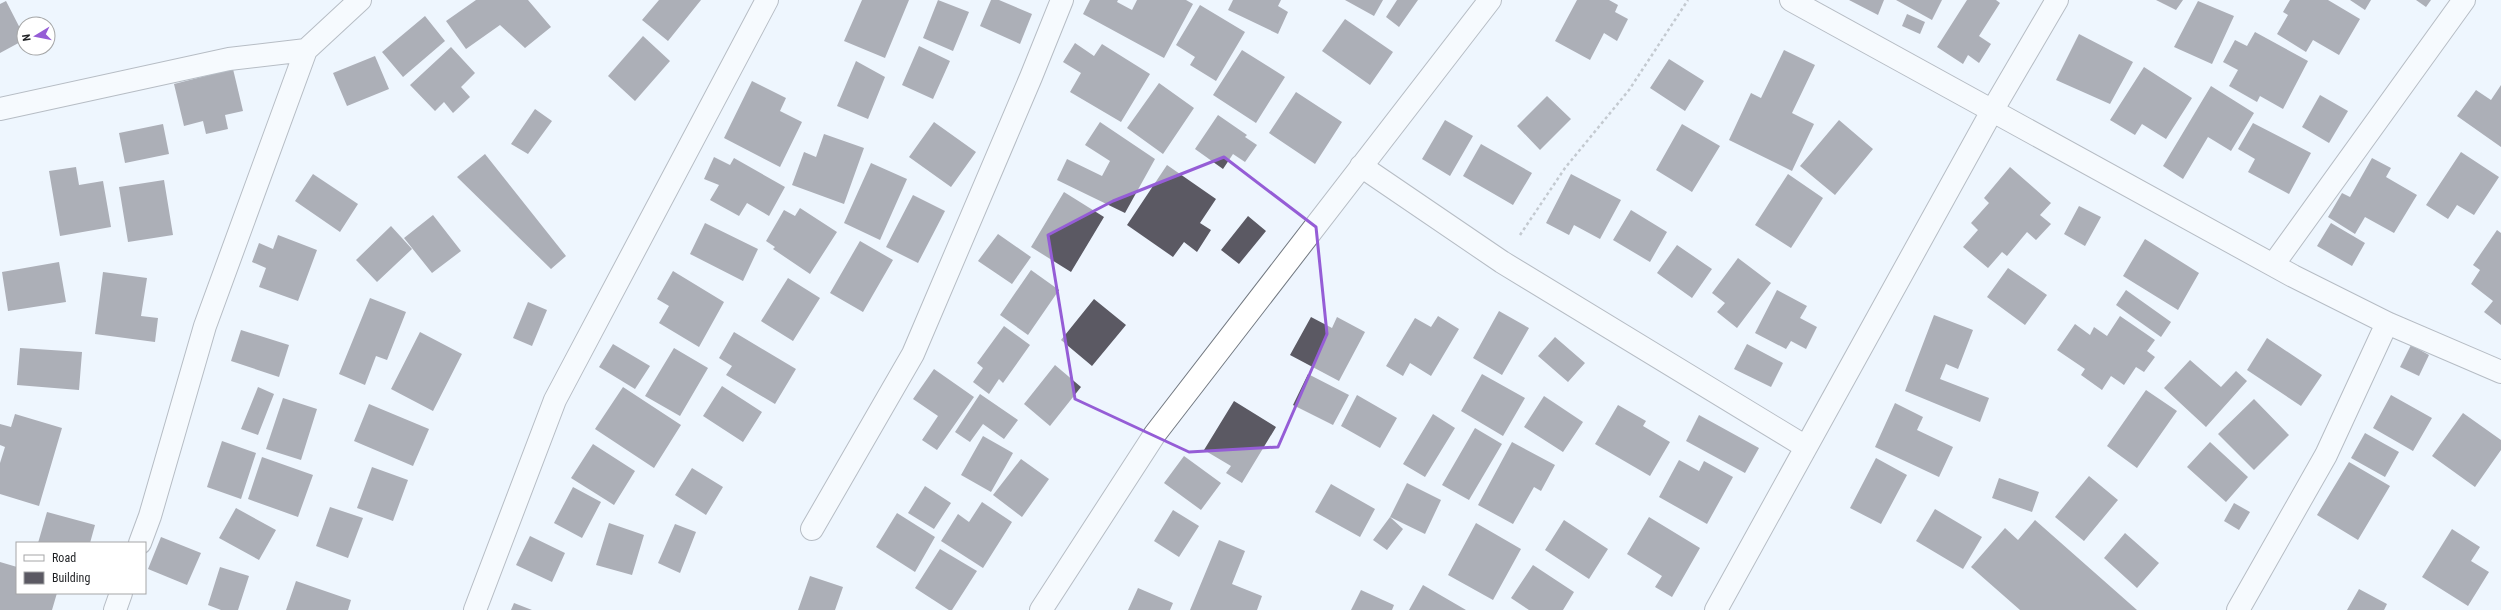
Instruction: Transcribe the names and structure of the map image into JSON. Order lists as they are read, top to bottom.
{
  "legend": ["Road", "Building"],
  "north": "left"
}
